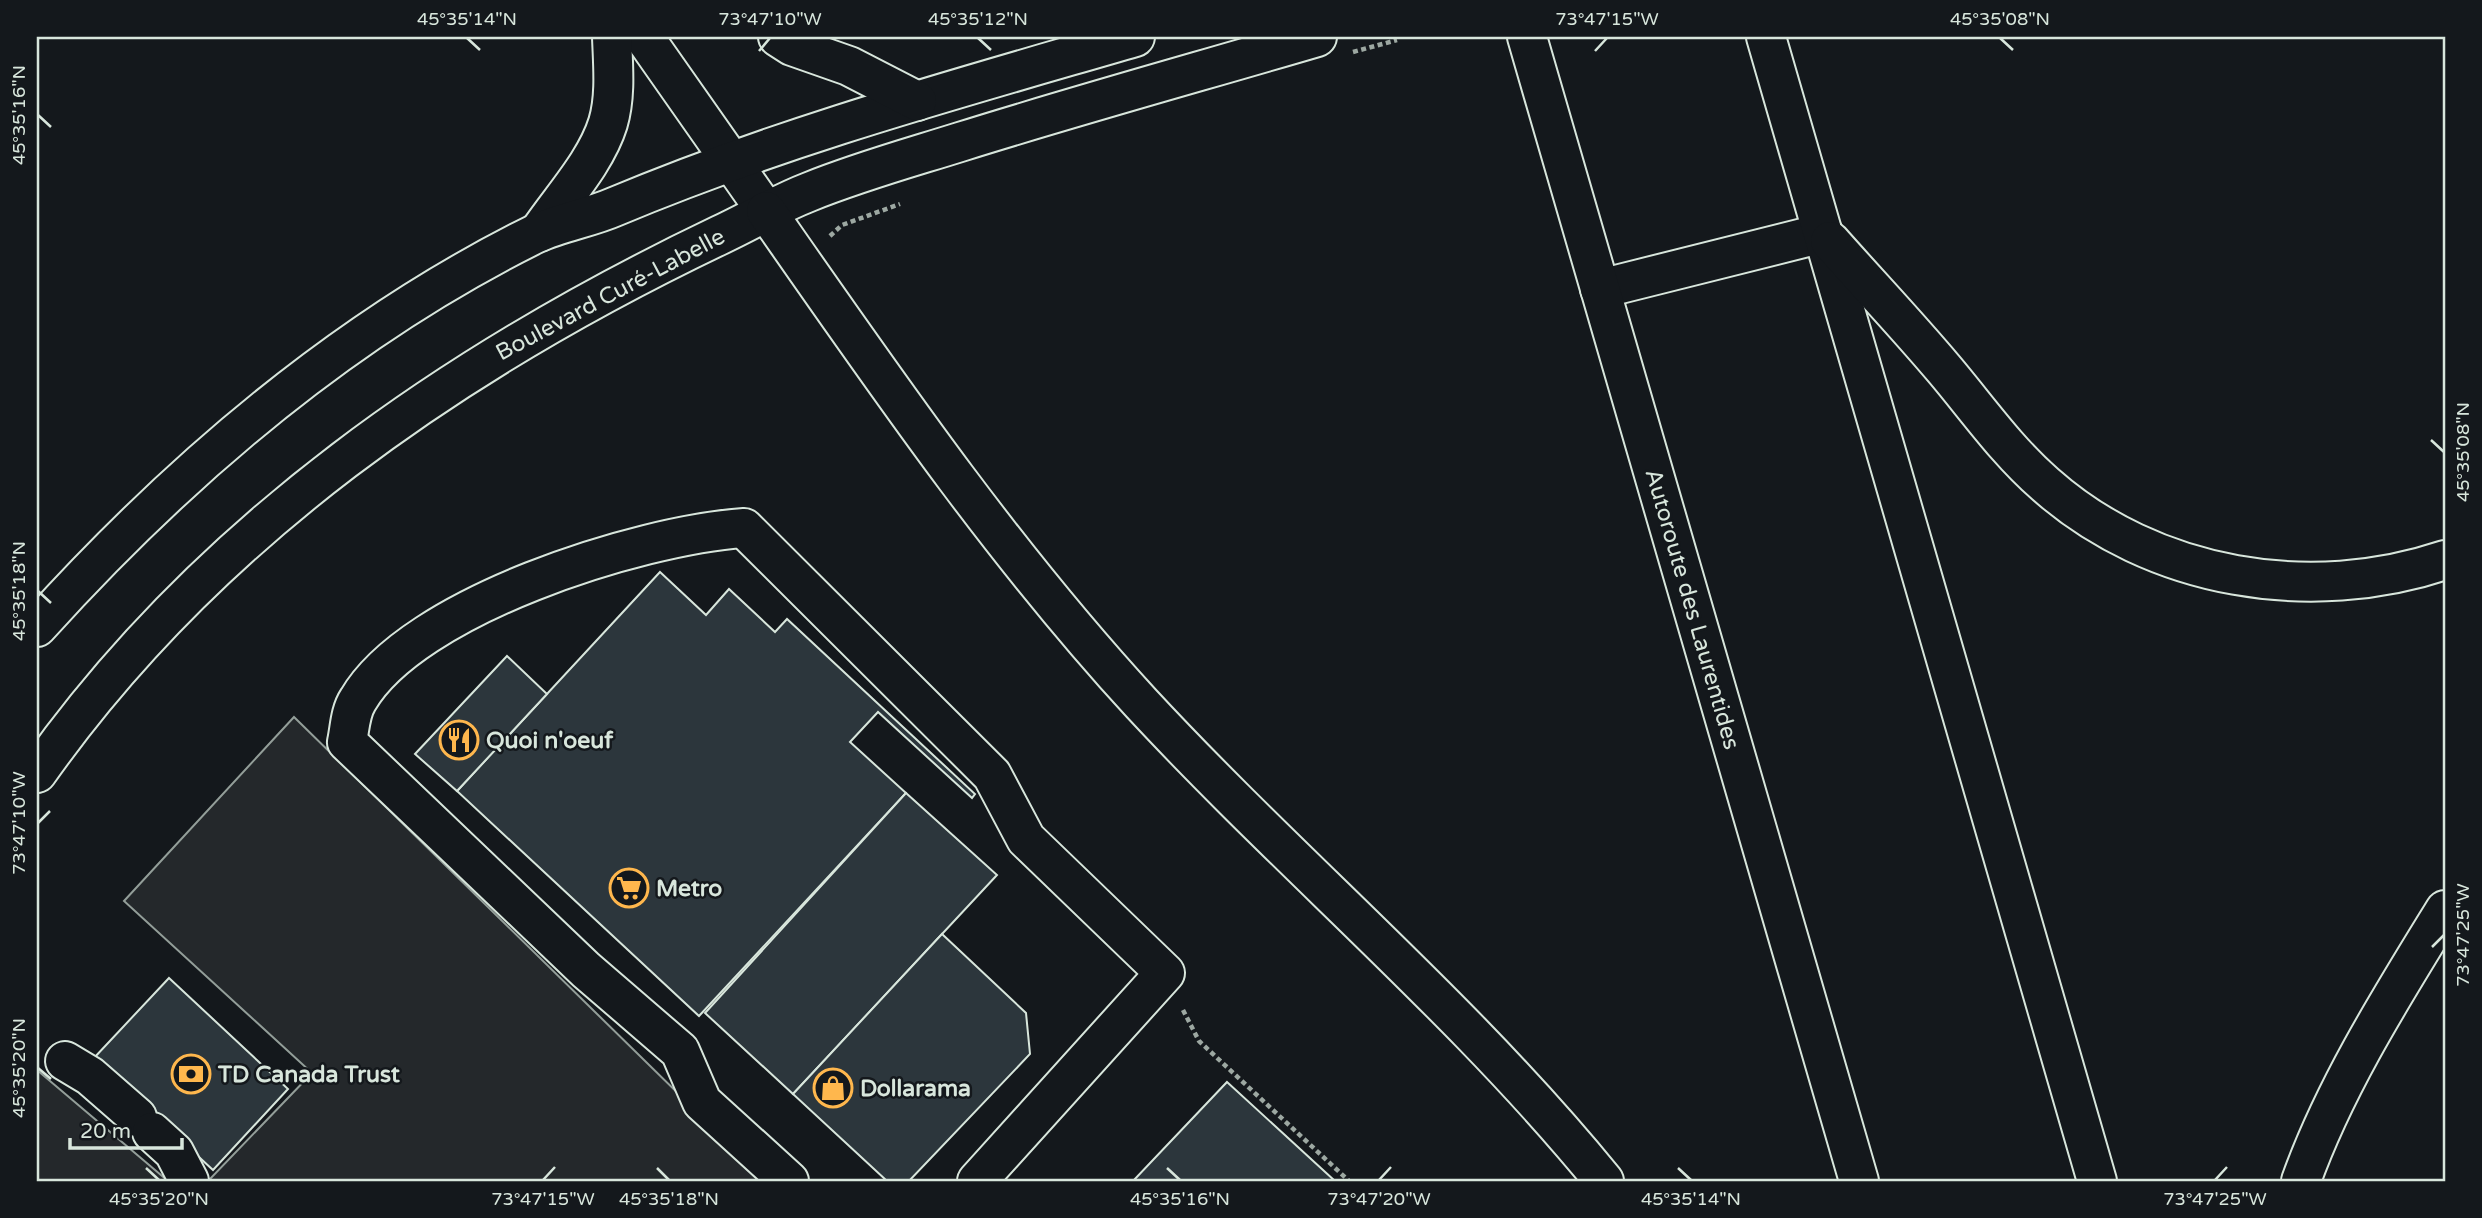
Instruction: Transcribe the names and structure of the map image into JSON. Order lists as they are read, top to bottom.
{
  "streets": {
    "main road": ["Boulevard Curé-Labelle", "Autoroute des Laurentides"]
  },
  "places": {
    "restaurant": ["Quoi n'oeuf"],
    "supermarket": ["Metro"],
    "bank": ["TD Canada Trust"],
    "shop": ["Dollarama"]
  },
  "scale_bar": "20 m",
  "coordinates": [
    "45°35'14\"N",
    "73°47'10\"W",
    "45°35'12\"N",
    "73°47'15\"W",
    "45°35'08\"N",
    "45°35'16\"N",
    "45°35'18\"N",
    "73°47'25\"W",
    "45°35'20\"N",
    "73°47'20\"W"
  ]
}
